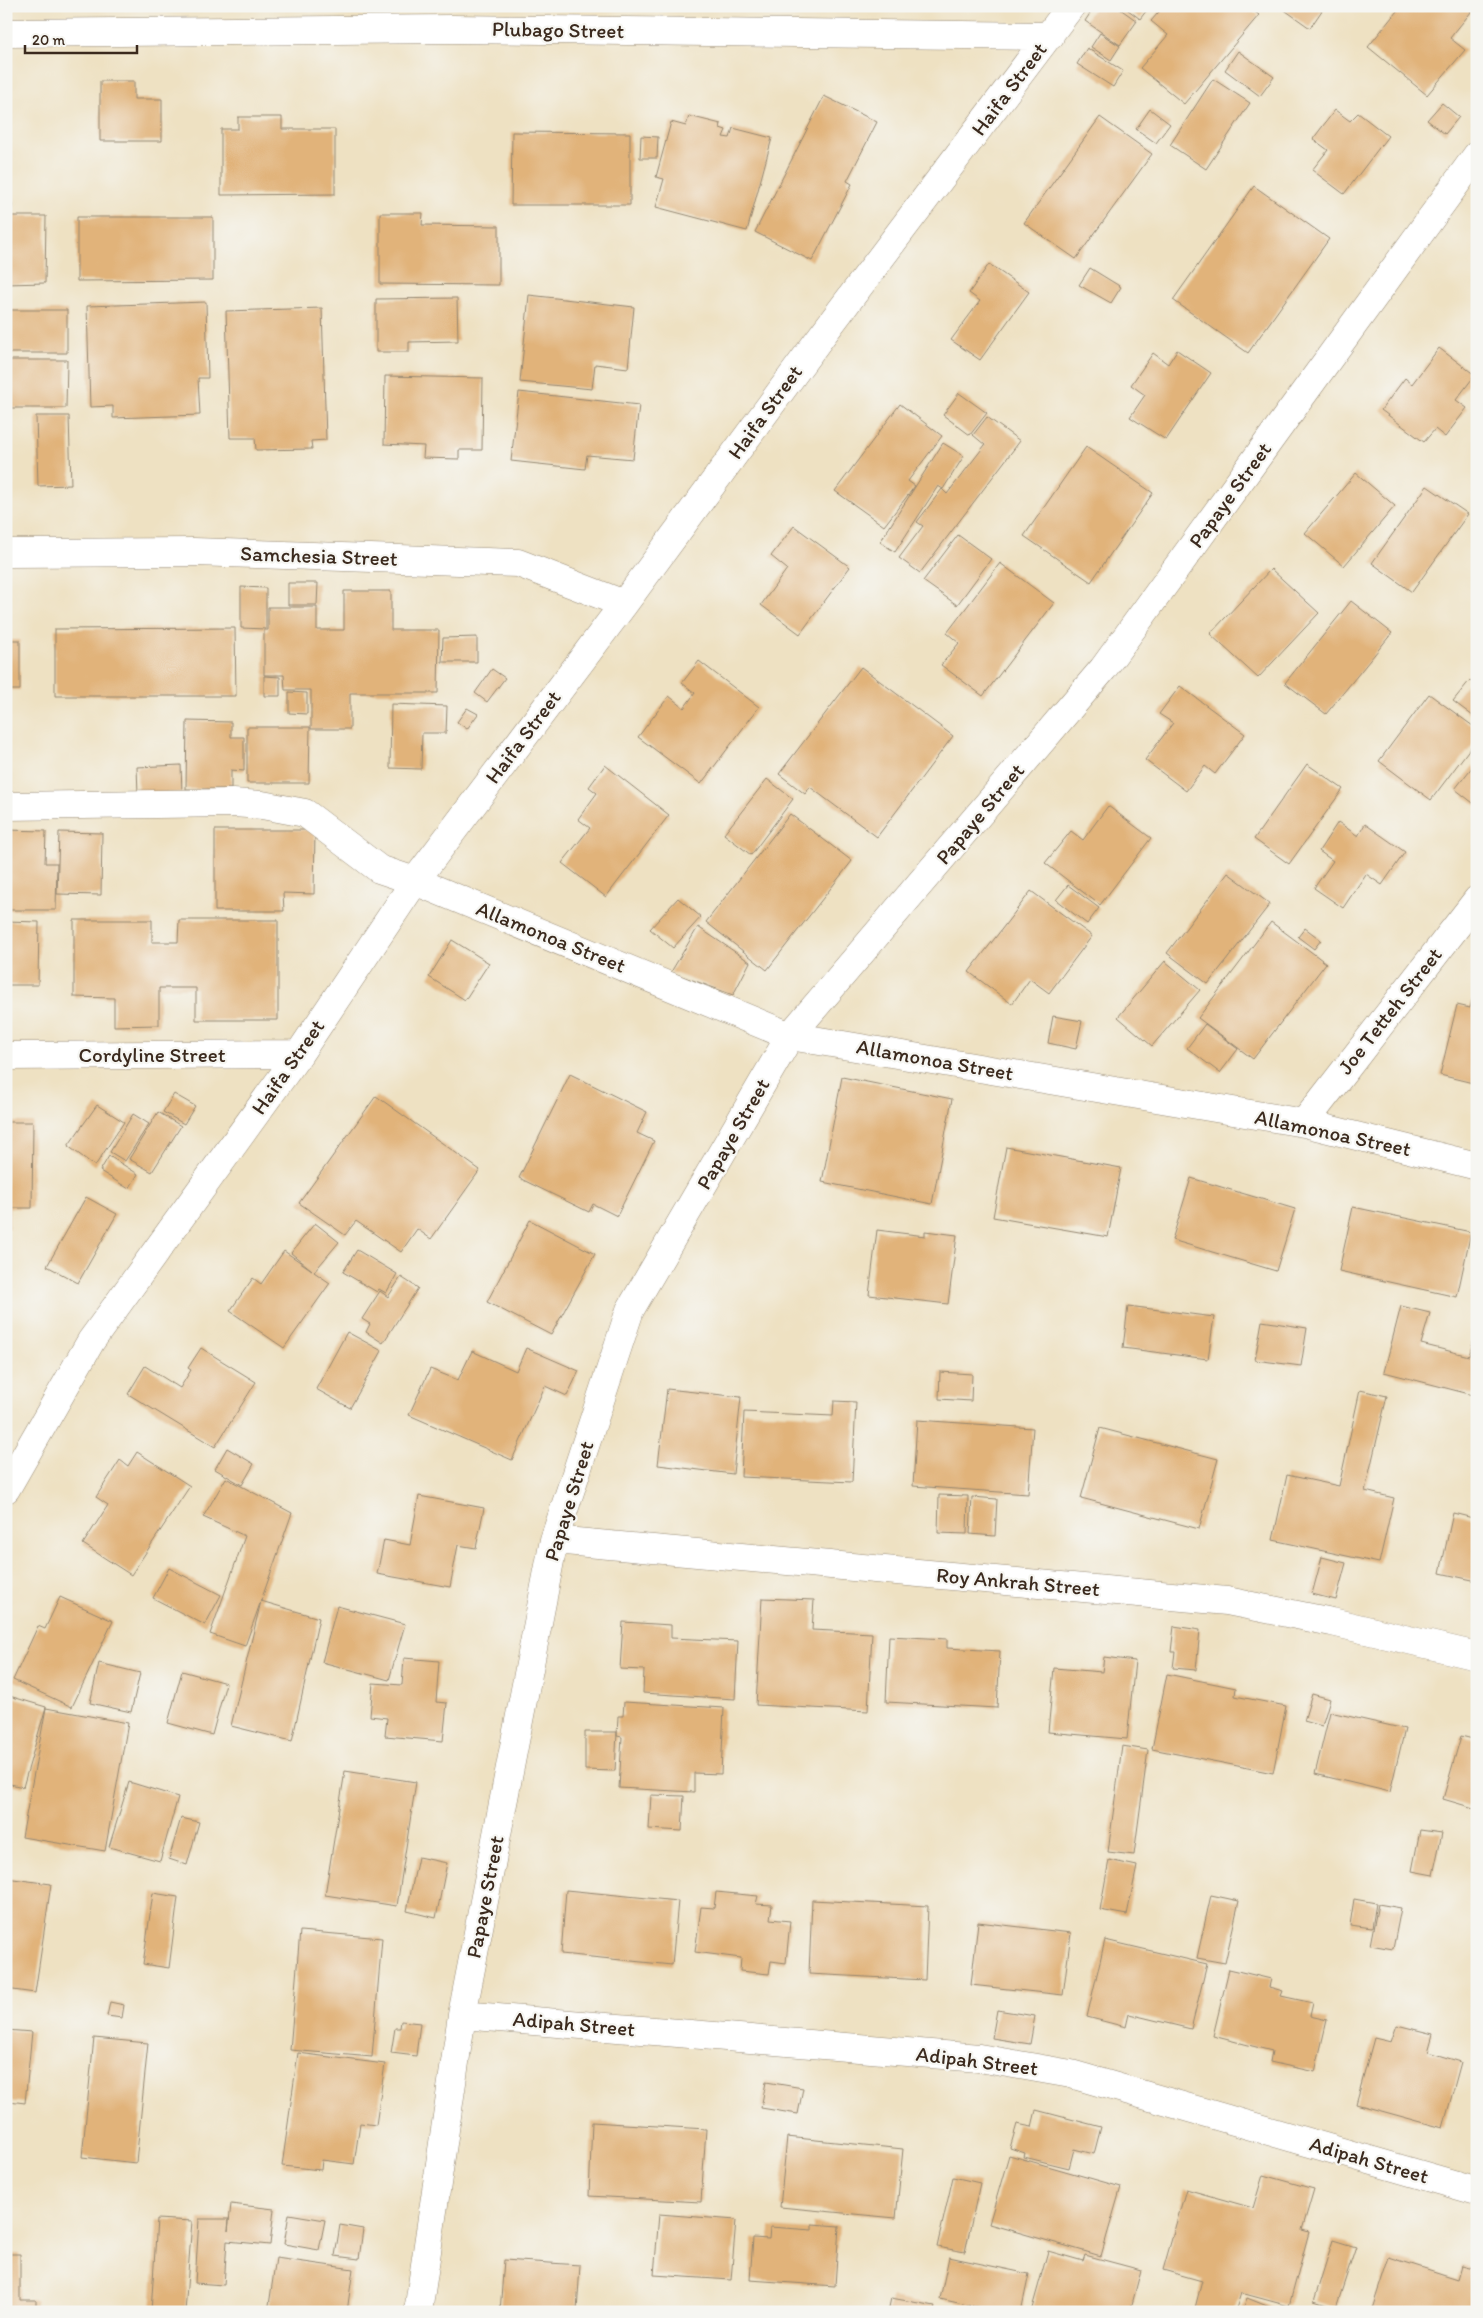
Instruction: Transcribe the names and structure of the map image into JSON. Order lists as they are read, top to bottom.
{
  "streets": {
    "street": [
      "Plubago Street",
      "Haifa Street",
      "Papaye Street",
      "Samchesia Street",
      "Allamonoa Street",
      "Joe Tetteh Street",
      "Cordyline Street",
      "Roy Ankrah Street",
      "Adipah Street"
    ]
  },
  "crossings": [
    ["Plubago Street", "Haifa Street"],
    ["Haifa Street", "Samchesia Street"],
    ["Haifa Street", "Allamonoa Street"],
    ["Haifa Street", "Cordyline Street"],
    ["Papaye Street", "Allamonoa Street"],
    ["Papaye Street", "Roy Ankrah Street"],
    ["Papaye Street", "Adipah Street"],
    ["Allamonoa Street", "Joe Tetteh Street"]
  ],
  "scale_bar": "20 m"
}
